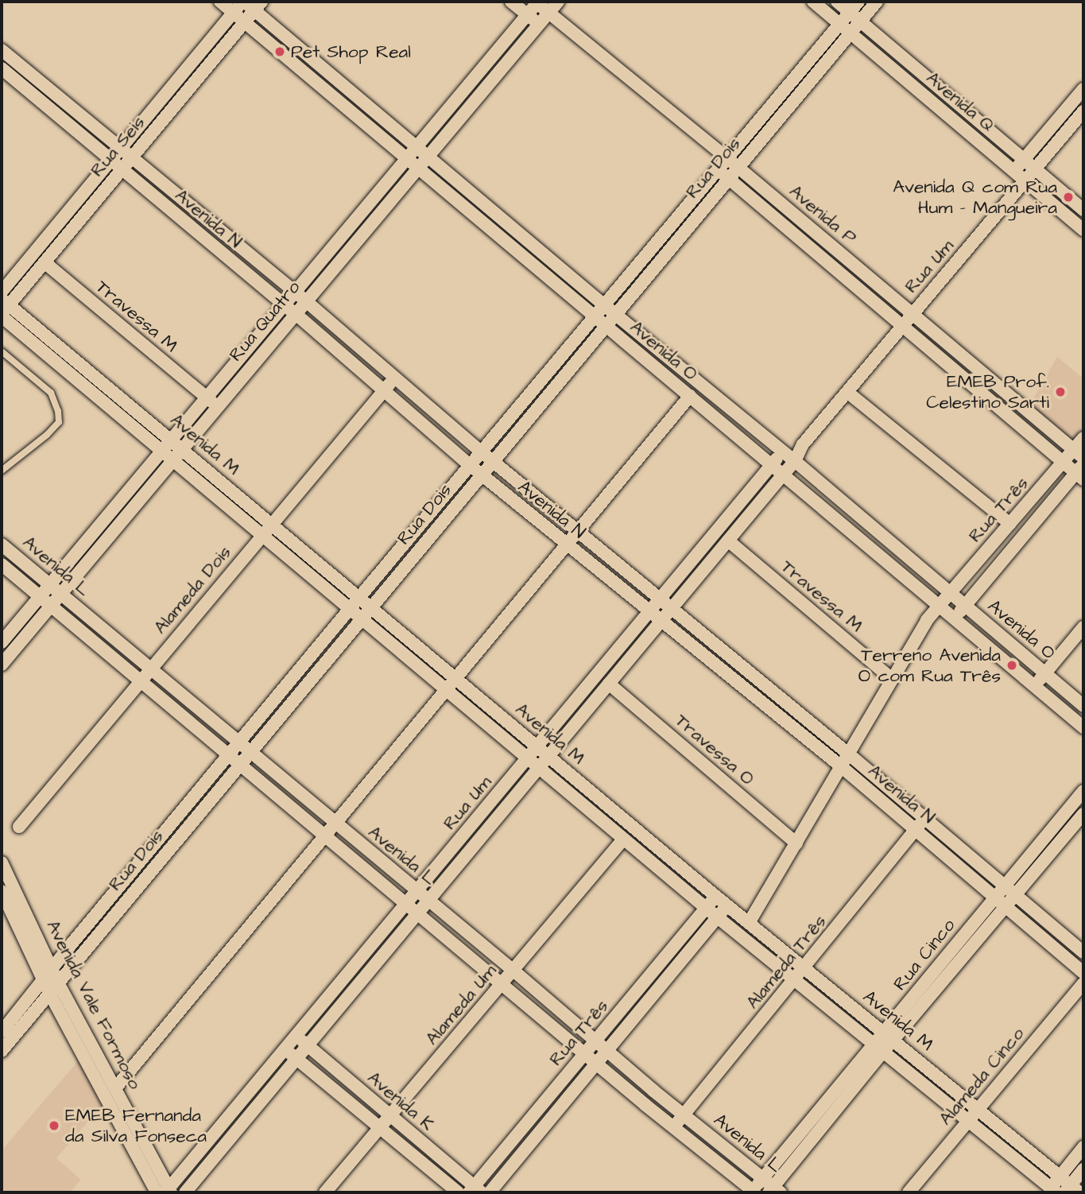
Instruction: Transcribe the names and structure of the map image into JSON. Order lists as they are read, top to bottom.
{
  "streets": {
    "street": [
      "Avenida Q",
      "Rua Seis",
      "Rua Dois",
      "Avenida P",
      "Avenida N",
      "Rua Um",
      "Travessa M",
      "Rua Quatro",
      "Avenida O",
      "Avenida M",
      "Rua Três",
      "Avenida L",
      "Alameda Dois",
      "Travessa O",
      "Rua Cinco",
      "Alameda Três",
      "Avenida Vale Formoso",
      "Alameda Um",
      "Alameda Cinco",
      "Avenida K"
    ]
  },
  "crossings": [
    ["Avenida Q", "Rua Dois"],
    ["Avenida Q", "Rua Um"],
    ["Rua Seis", "Avenida N"],
    ["Rua Seis", "Travessa M"],
    ["Rua Seis", "Avenida O"],
    ["Rua Seis", "Avenida M"],
    ["Rua Dois", "Avenida P"],
    ["Rua Dois", "Avenida N"],
    ["Rua Dois", "Avenida O"],
    ["Rua Dois", "Avenida M"],
    ["Rua Dois", "Avenida L"],
    ["Rua Dois", "Avenida Vale Formoso"],
    ["Avenida P", "Rua Um"],
    ["Avenida P", "Rua Quatro"],
    ["Avenida P", "Rua Três"],
    ["Avenida N", "Rua Um"],
    ["Avenida N", "Rua Quatro"],
    ["Avenida N", "Rua Três"],
    ["Avenida N", "Alameda Dois"],
    ["Avenida N", "Rua Cinco"],
    ["Avenida N", "Alameda Três"],
    ["Rua Um", "Travessa M"],
    ["Rua Um", "Avenida O"],
    ["Rua Um", "Avenida M"],
    ["Rua Um", "Avenida L"],
    ["Rua Um", "Travessa O"],
    ["Rua Um", "Avenida Vale Formoso"],
    ["Rua Um", "Avenida K"],
    ["Travessa M", "Rua Quatro"],
    ["Travessa M", "Rua Três"],
    ["Rua Quatro", "Avenida O"],
    ["Rua Quatro", "Avenida M"],
    ["Rua Quatro", "Avenida L"],
    ["Avenida O", "Rua Três"],
    ["Avenida M", "Rua Três"],
    ["Avenida M", "Alameda Dois"],
    ["Avenida M", "Rua Cinco"],
    ["Avenida M", "Alameda Três"],
    ["Avenida M", "Alameda Um"],
    ["Avenida M", "Alameda Cinco"],
    ["Rua Três", "Avenida L"],
    ["Rua Três", "Travessa O"],
    ["Rua Três", "Avenida K"],
    ["Avenida L", "Alameda Dois"],
    ["Avenida L", "Rua Cinco"],
    ["Avenida L", "Alameda Três"],
    ["Avenida L", "Alameda Um"],
    ["Alameda Um", "Avenida K"]
  ],
  "places": [
    "Pet Shop Real",
    "Avenida Q com Rua Hum - Mangueira",
    "EMEB Prof. Celestino Sarti",
    "Terreno Avenida O com Rua Três",
    "EMEB Fernanda da Silva Fonseca"
  ]
}
